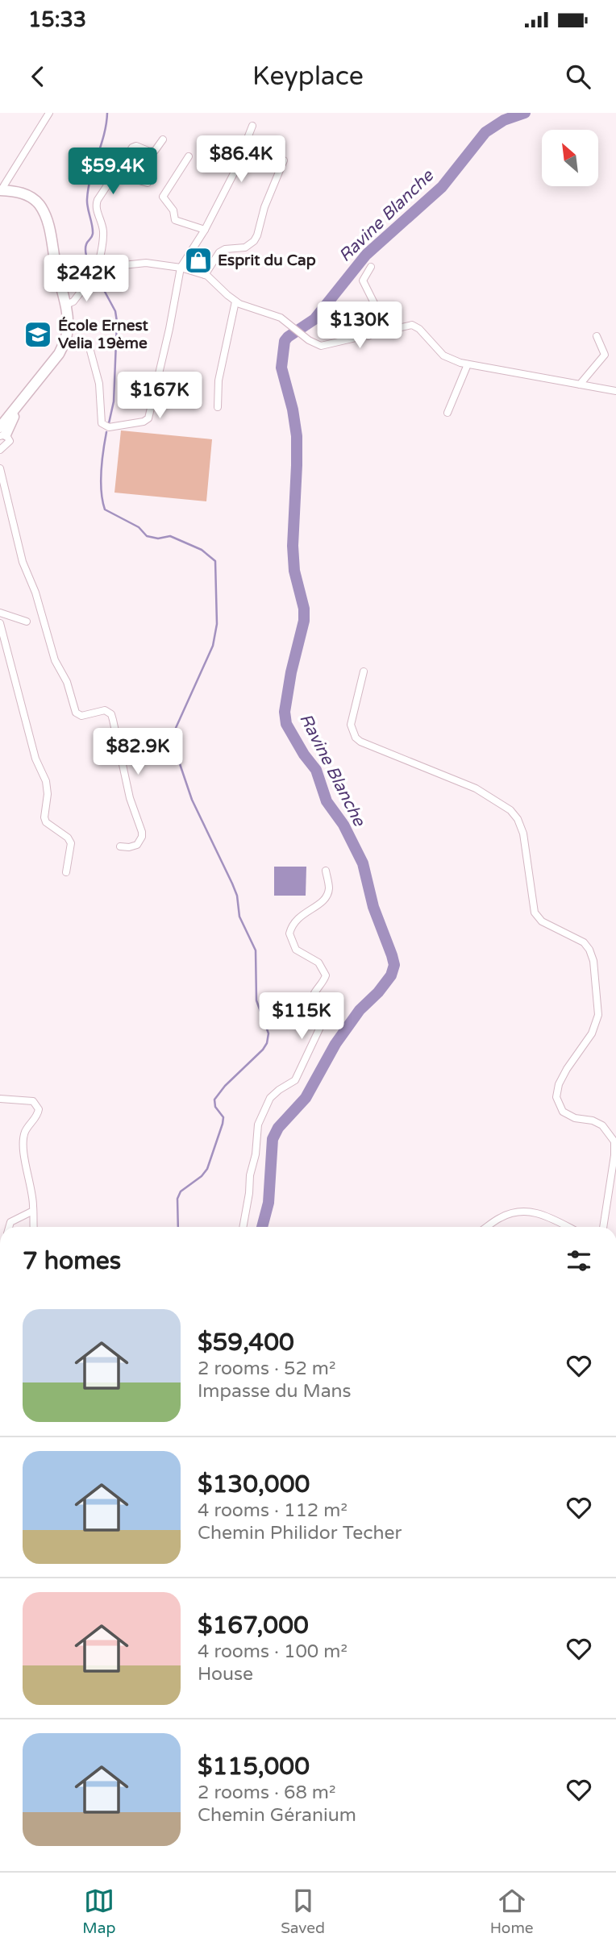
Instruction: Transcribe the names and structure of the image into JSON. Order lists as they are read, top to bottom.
{
  "water": ["Ravine Blanche"],
  "places": {
    "shop": ["Esprit du Cap"],
    "school or university": ["École Ernest Velia 19ème"]
  },
  "north": "top left",
  "page": {
    "status": "15:33",
    "header": "Keyplace",
    "price": [
      "$86.4K",
      "$59.4K",
      "$242K",
      "$130K",
      "$167K",
      "$82.9K",
      "$115K"
    ],
    "heading": "7 homes",
    "list": [
      {
        "name": "$59,400",
        "note": "2 rooms · 52 m² · Impasse du Mans"
      },
      {
        "name": "$130,000",
        "note": "4 rooms · 112 m² · Chemin Philidor Techer"
      },
      {
        "name": "$167,000",
        "note": "4 rooms · 100 m² · House"
      },
      {
        "name": "$115,000",
        "note": "2 rooms · 68 m² · Chemin Géranium"
      }
    ],
    "tabs": ["Map", "Saved", "Home"]
  }
}
